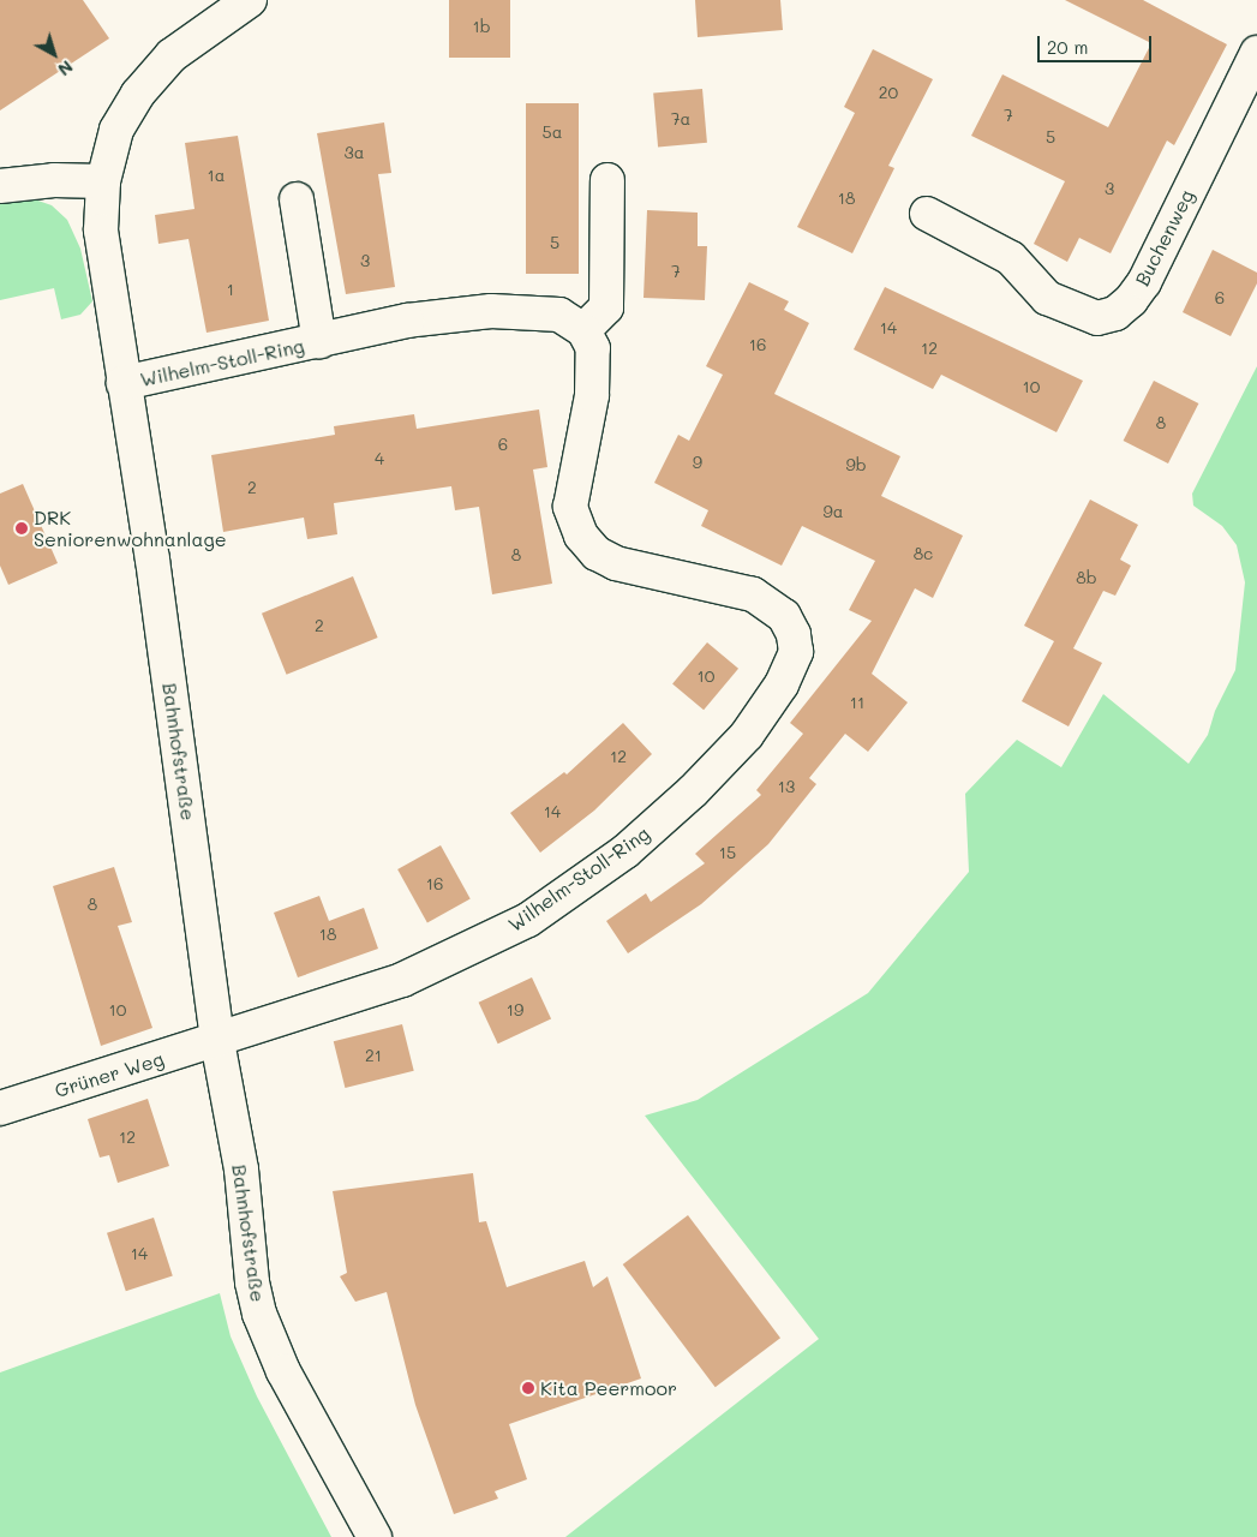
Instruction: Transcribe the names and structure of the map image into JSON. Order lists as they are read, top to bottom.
{
  "streets": {
    "street": [
      "Buchenweg",
      "Wilhelm-Stoll-Ring",
      "Bahnhofstraße",
      "Grüner Weg"
    ]
  },
  "crossings": [
    ["Wilhelm-Stoll-Ring", "Bahnhofstraße"],
    ["Wilhelm-Stoll-Ring", "Grüner Weg"],
    ["Bahnhofstraße", "Grüner Weg"]
  ],
  "places": ["DRK Seniorenwohnanlage", "Kita Peermoor"],
  "house_numbers": [
    "1b",
    "20",
    "7",
    "7a",
    "5a",
    "5",
    "3a",
    "1a",
    "3",
    "18",
    "5",
    "3",
    "7",
    "1",
    "6",
    "14",
    "16",
    "12",
    "10",
    "8",
    "6",
    "4",
    "9",
    "9b",
    "2",
    "9a",
    "8c",
    "8",
    "8b",
    "2",
    "10",
    "11",
    "12",
    "13",
    "14",
    "15",
    "16",
    "8",
    "18",
    "10",
    "19",
    "21",
    "12",
    "14"
  ],
  "scale_bar": "20 m",
  "north": "bottom right"
}
